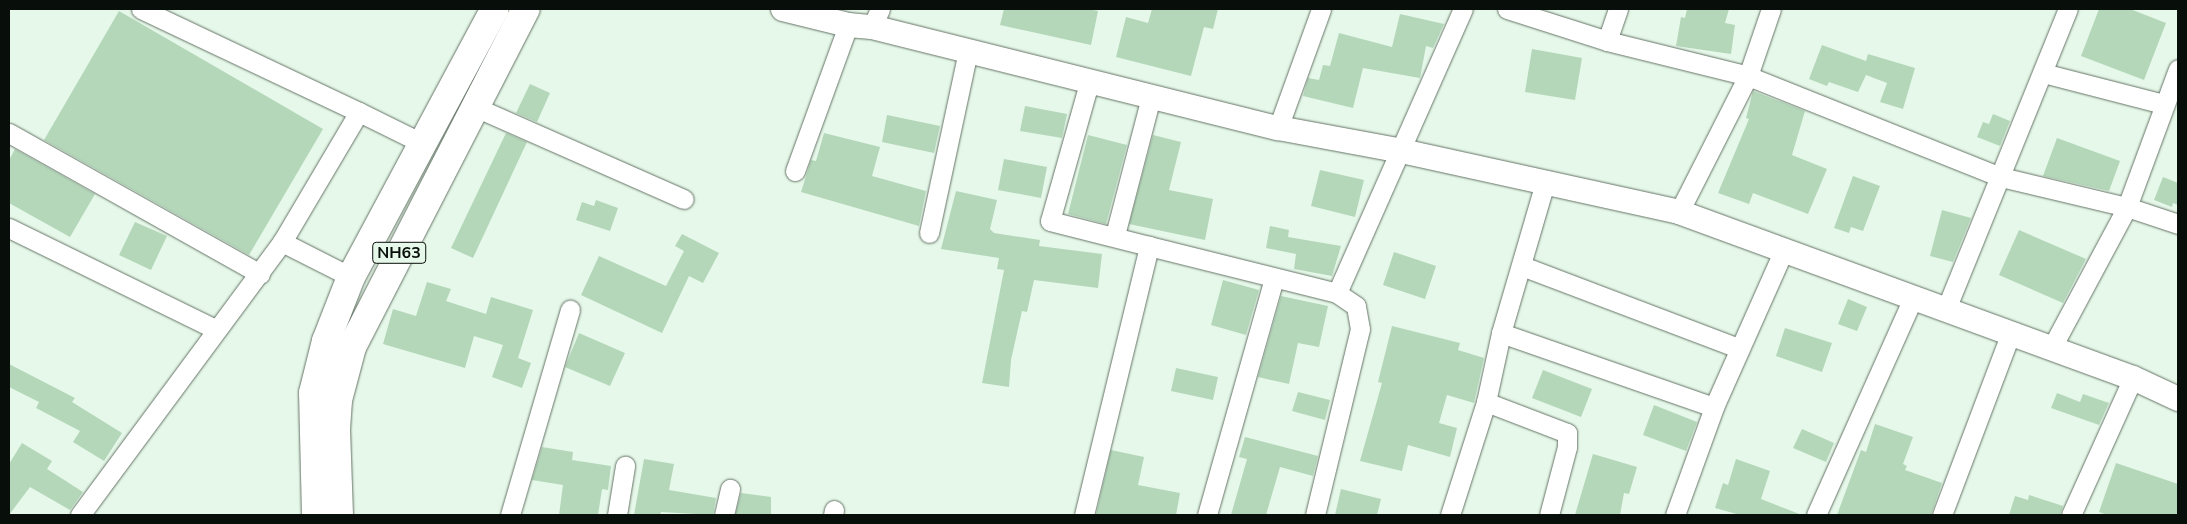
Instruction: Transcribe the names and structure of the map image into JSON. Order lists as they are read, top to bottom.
{
  "streets": {
    "highway": ["NH63"]
  }
}
